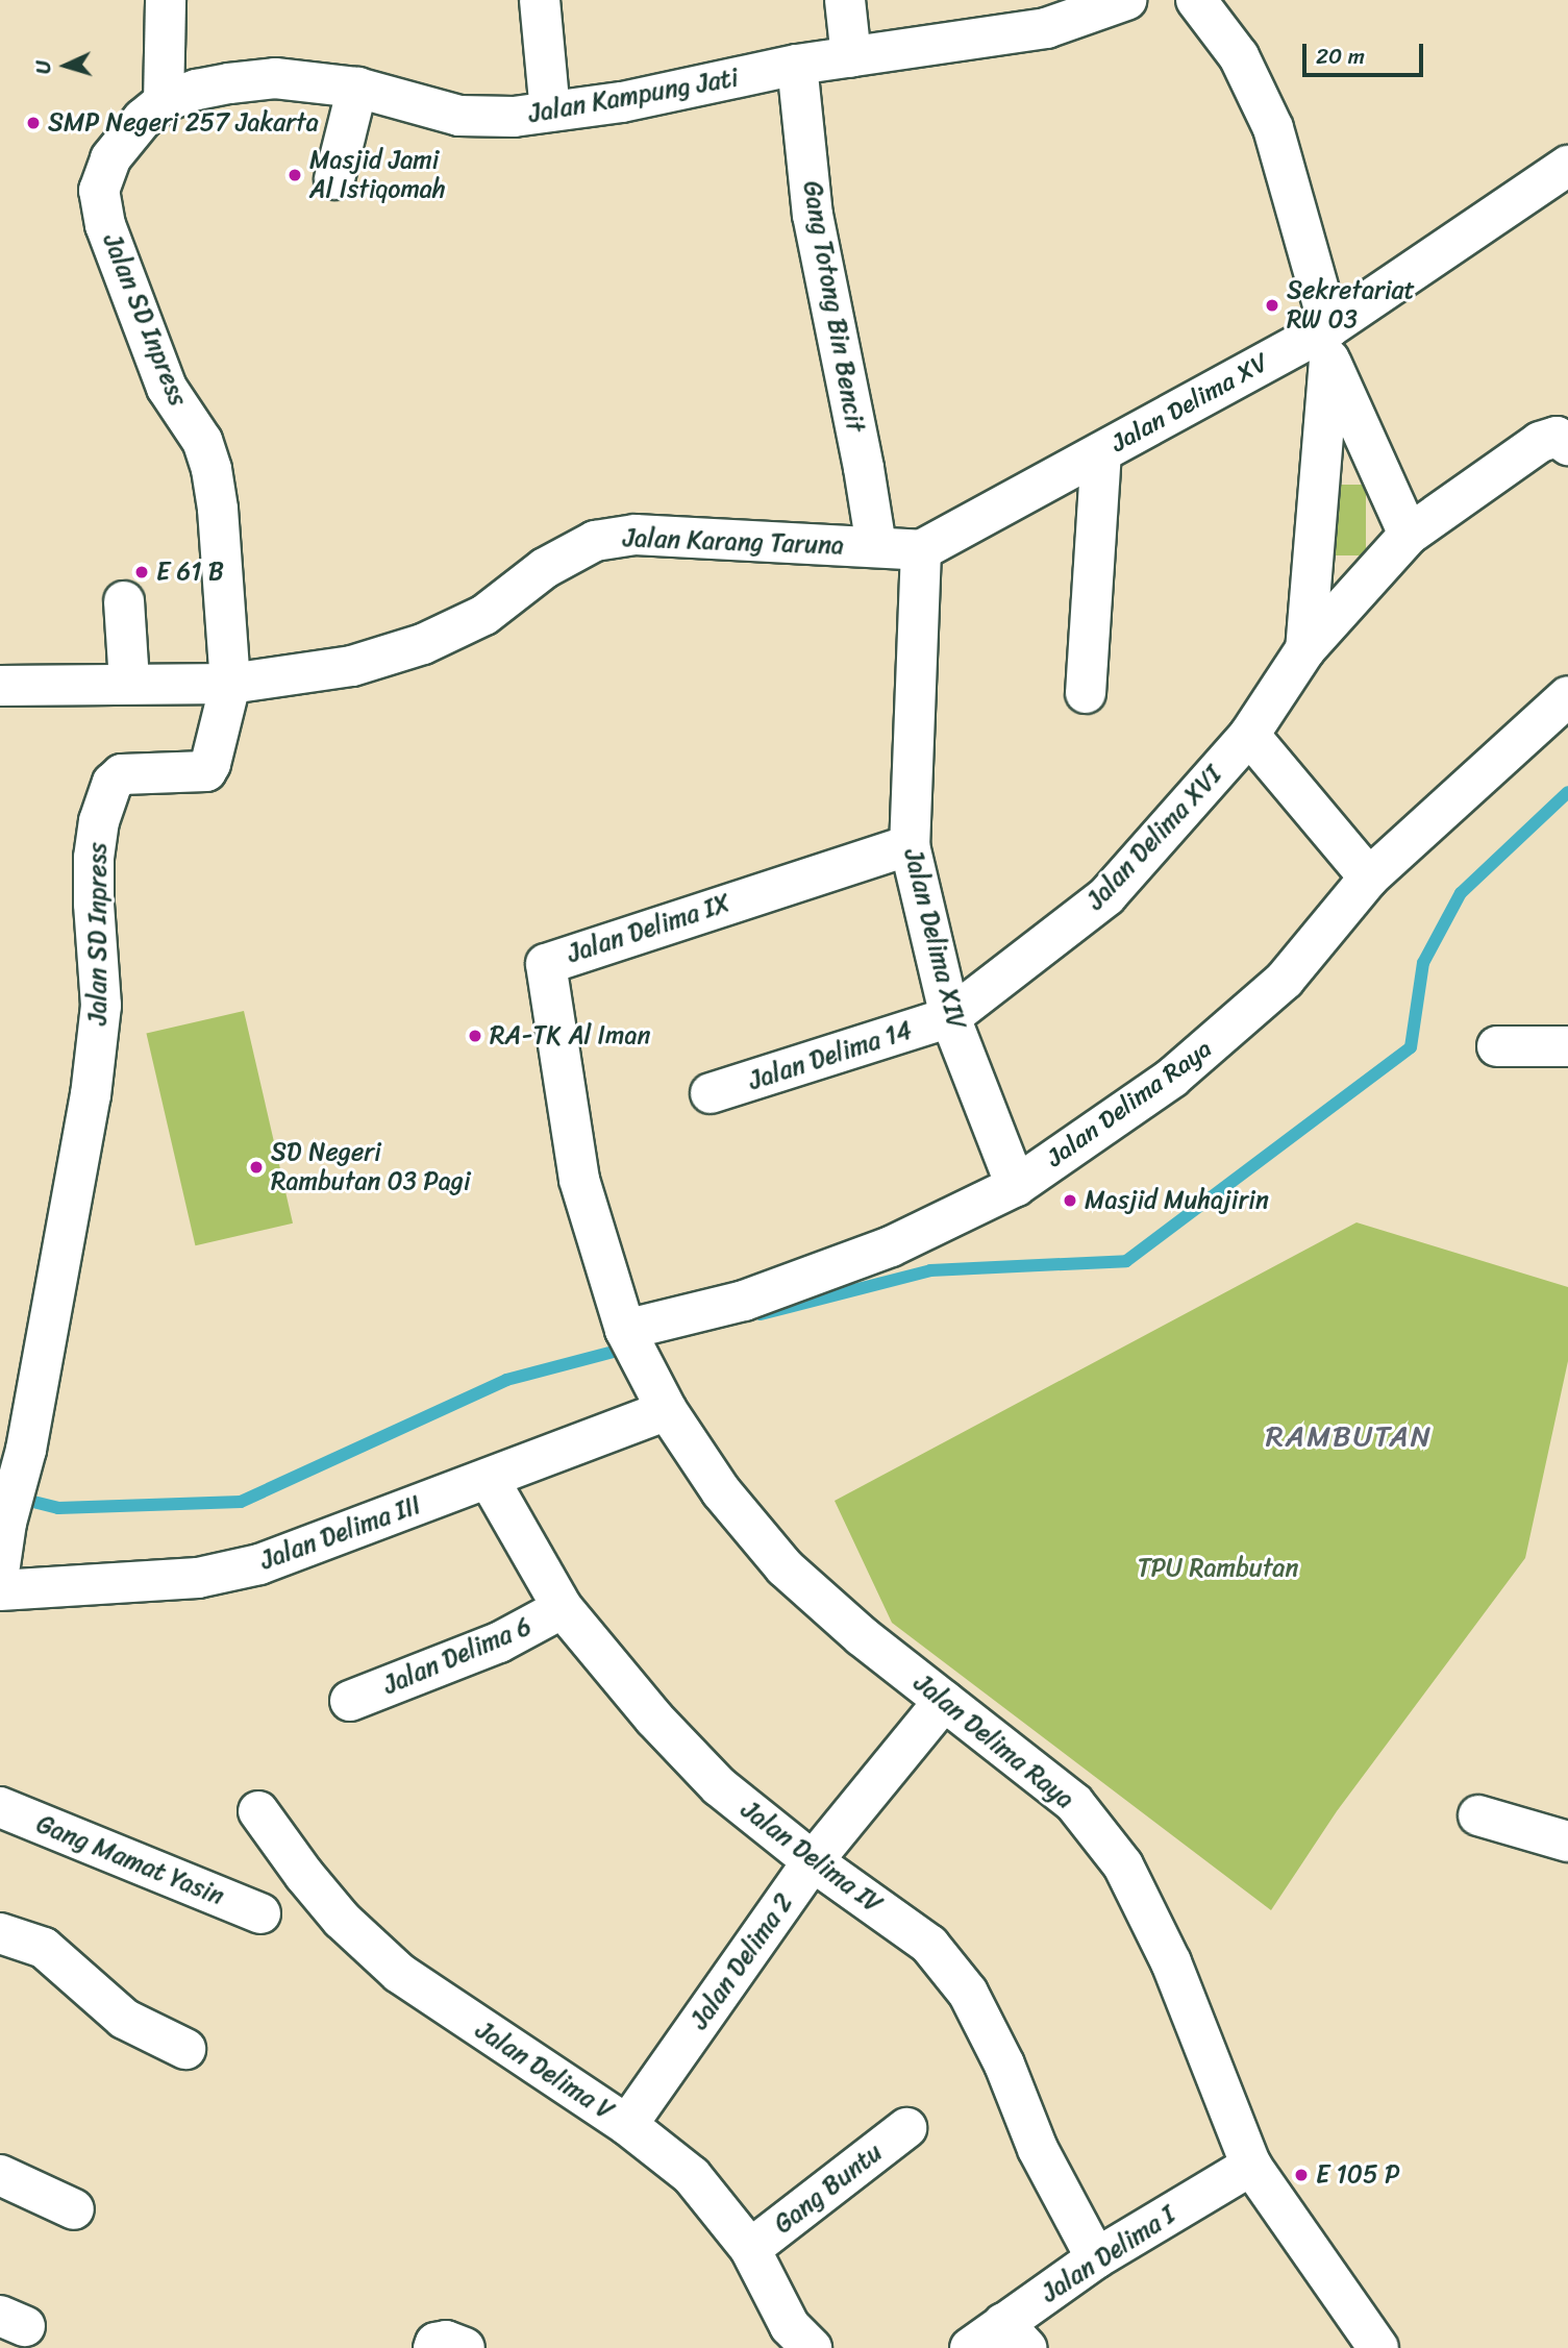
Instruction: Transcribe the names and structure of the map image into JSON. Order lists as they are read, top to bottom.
{
  "streets": {
    "street": [
      "Jalan Kampung Jati",
      "Gang Totong Bin Bencit",
      "Jalan SD Inpress",
      "Jalan Delima XV",
      "Jalan Karang Taruna",
      "Jalan Delima XVI",
      "Jalan Delima IX",
      "Jalan Delima XIV",
      "Jalan Delima 14",
      "Jalan Delima Raya",
      "Jalan Delima III",
      "Jalan Delima 6",
      "Jalan Delima IV",
      "Gang Mamat Yasin",
      "Jalan Delima 2",
      "Jalan Delima V",
      "Gang Buntu",
      "Jalan Delima I"
    ]
  },
  "crossings": [
    ["Jalan Kampung Jati", "Gang Totong Bin Bencit"],
    ["Jalan Kampung Jati", "Jalan SD Inpress"],
    ["Gang Totong Bin Bencit", "Jalan Karang Taruna"],
    ["Jalan SD Inpress", "Jalan Karang Taruna"],
    ["Jalan Delima XV", "Jalan Karang Taruna"],
    ["Jalan Delima XV", "Jalan Delima XVI"],
    ["Jalan Delima XV", "Jalan Delima XIV"],
    ["Jalan Karang Taruna", "Jalan Delima XIV"],
    ["Jalan Delima XVI", "Jalan Delima XIV"],
    ["Jalan Delima XVI", "Jalan Delima 14"],
    ["Jalan Delima IX", "Jalan Delima XIV"],
    ["Jalan Delima IX", "Jalan Delima Raya"],
    ["Jalan Delima XIV", "Jalan Delima 14"],
    ["Jalan Delima XIV", "Jalan Delima Raya"],
    ["Jalan Delima Raya", "Jalan Delima III"],
    ["Jalan Delima Raya", "Jalan Delima 2"],
    ["Jalan Delima Raya", "Jalan Delima I"],
    ["Jalan Delima III", "Jalan Delima IV"],
    ["Jalan Delima 6", "Jalan Delima IV"],
    ["Jalan Delima IV", "Jalan Delima 2"],
    ["Jalan Delima IV", "Jalan Delima I"],
    ["Jalan Delima 2", "Jalan Delima V"],
    ["Jalan Delima V", "Gang Buntu"]
  ],
  "districts": ["RAMBUTAN"],
  "parks": ["TPU Rambutan"],
  "places": [
    "SMP Negeri 257 Jakarta",
    "Masjid Jami Al Istiqomah",
    "Sekretariat RW 03",
    "E 61 B",
    "RA-TK Al Iman",
    "SD Negeri Rambutan 03 Pagi",
    "Masjid Muhajirin",
    "E 105 P"
  ],
  "scale_bar": "20 m",
  "north": "left"
}
